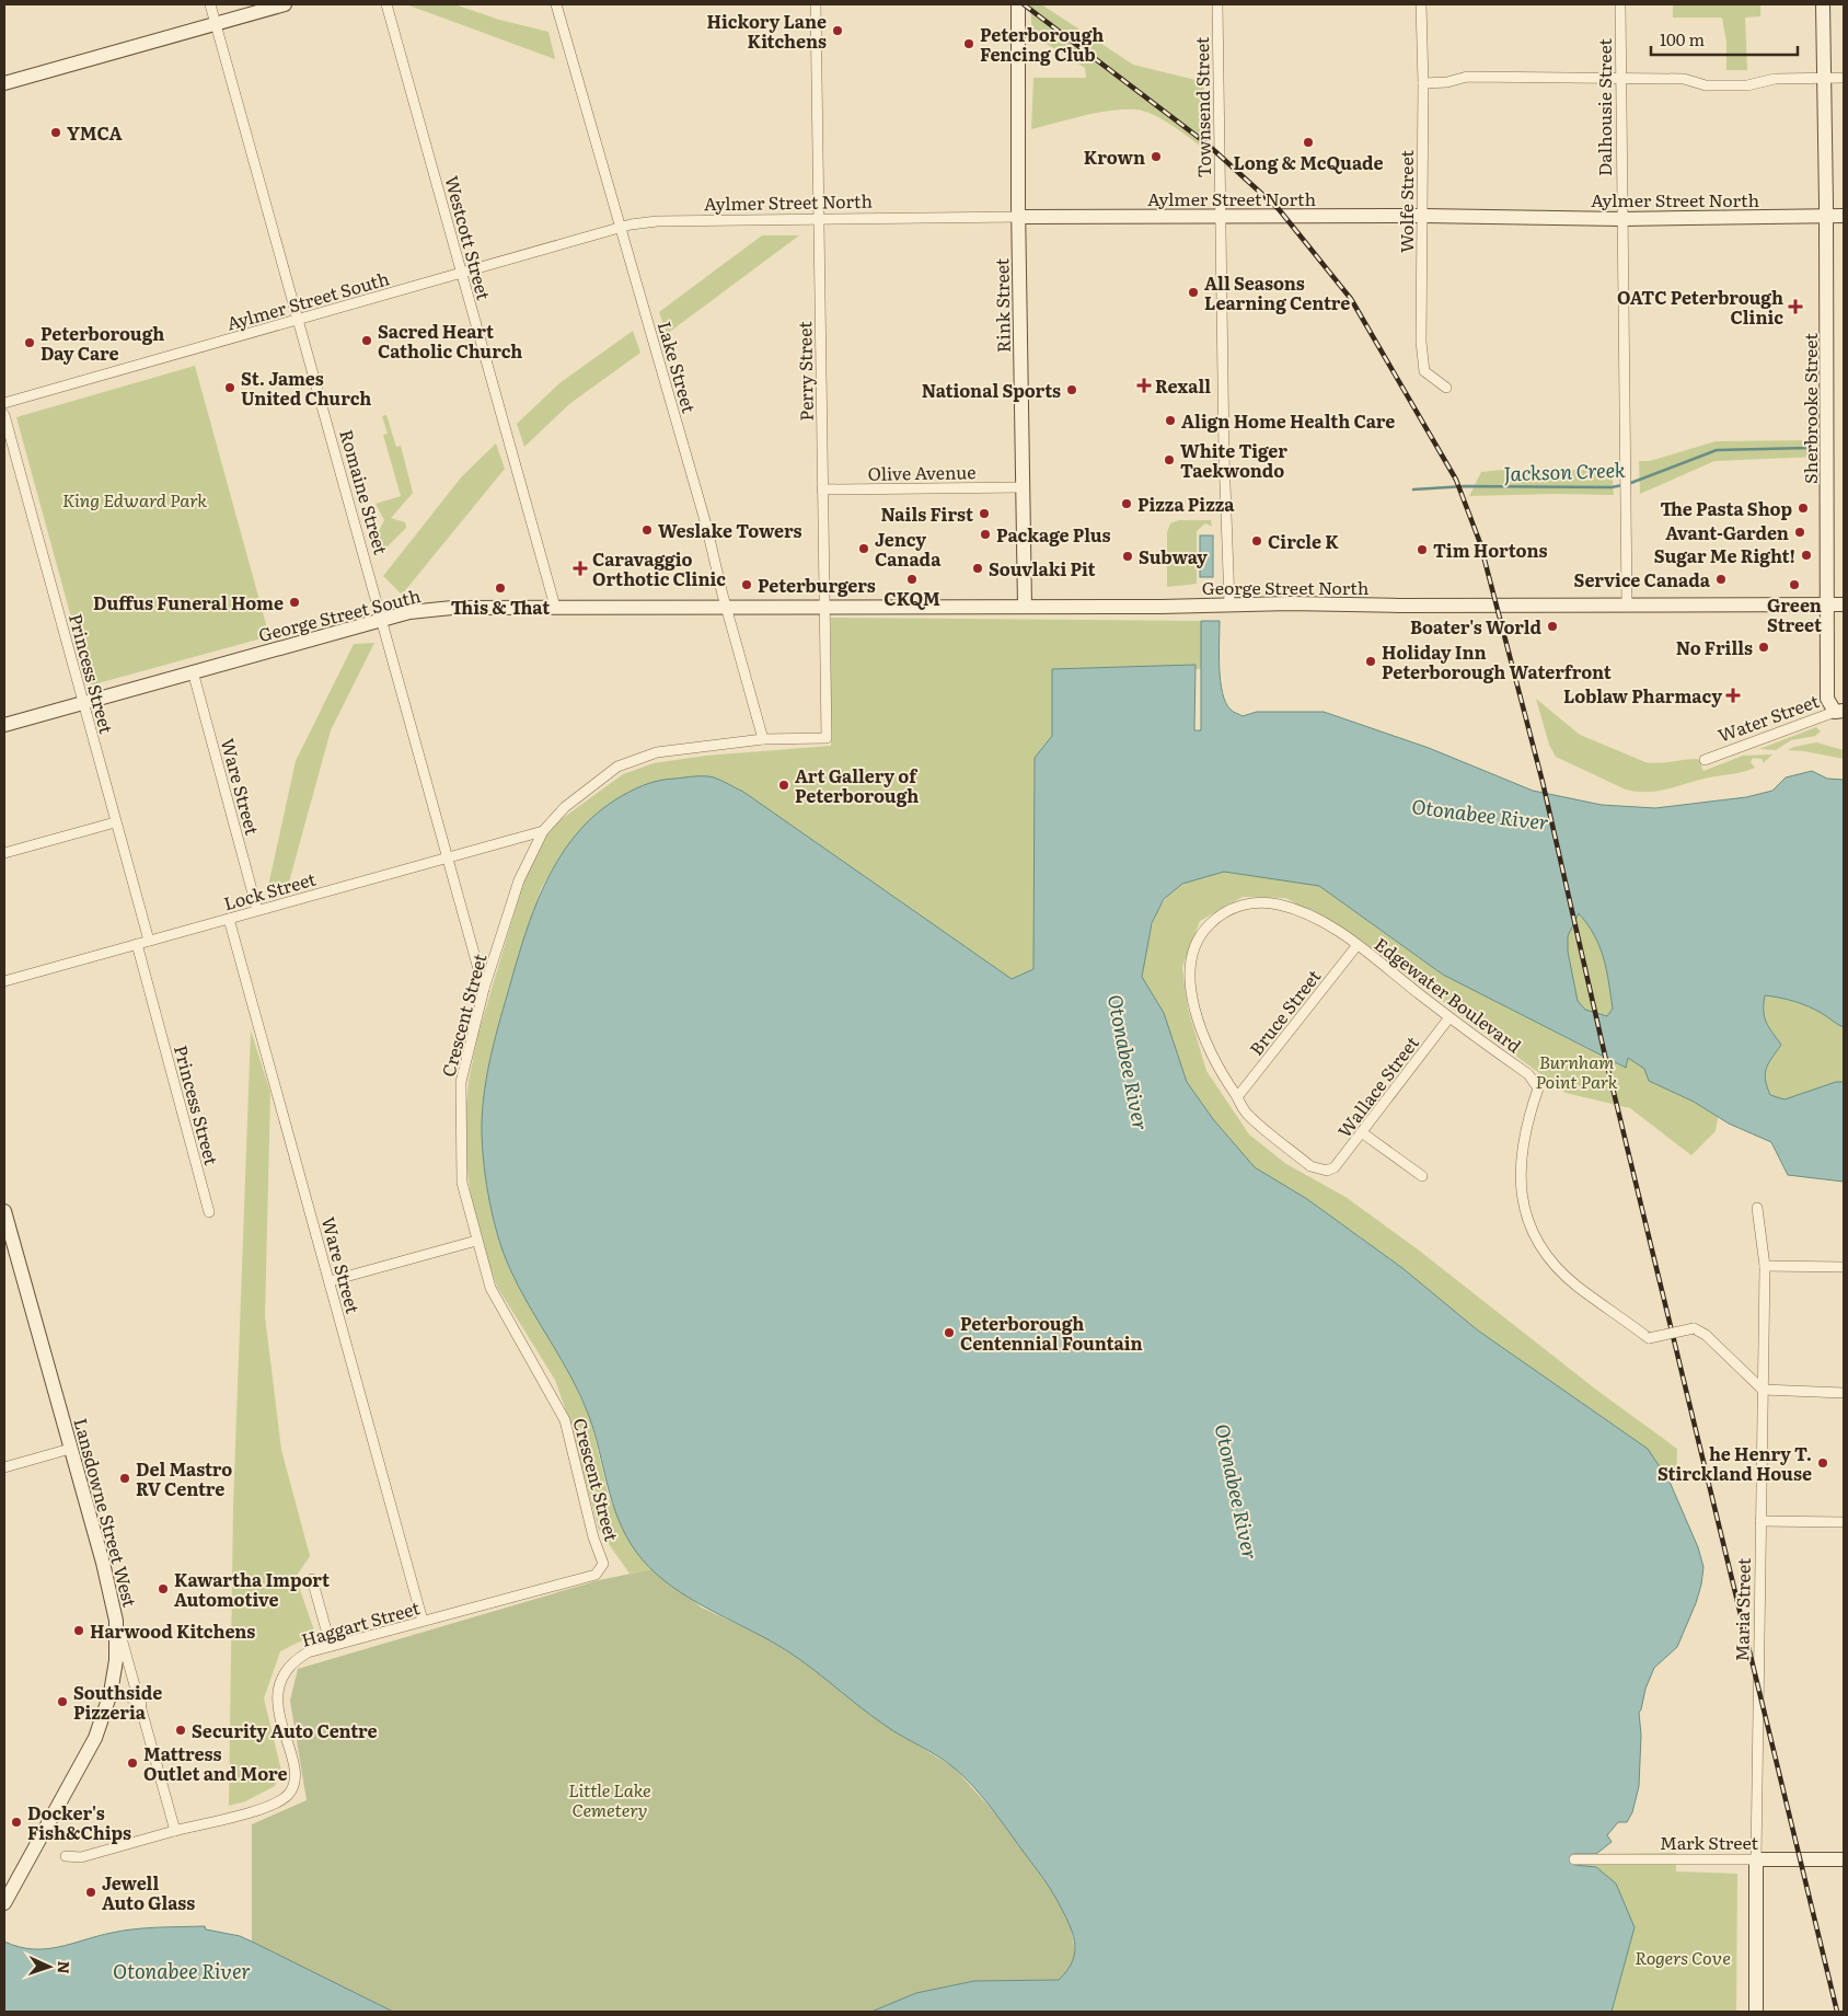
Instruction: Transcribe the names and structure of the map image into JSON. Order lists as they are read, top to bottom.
{
  "streets": {
    "main road": [
      "Aylmer Street North",
      "Rink Street",
      "Sherbrooke Street",
      "George Street North",
      "George Street South",
      "Lansdowne Street West",
      "Maria Street",
      "Mark Street"
    ],
    "street": [
      "Townsend Street",
      "Dalhousie Street",
      "Wolfe Street",
      "Westcott Street",
      "Aylmer Street South",
      "Lake Street",
      "Perry Street",
      "Olive Avenue",
      "Romaine Street",
      "Princess Street",
      "Water Street",
      "Ware Street",
      "Lock Street",
      "Edgewater Boulevard",
      "Bruce Street",
      "Crescent Street",
      "Wallace Street",
      "Haggart Street"
    ]
  },
  "crossings": [
    ["Townsend Street", "Aylmer Street North"],
    ["Townsend Street", "George Street North"],
    ["Dalhousie Street", "Aylmer Street North"],
    ["Dalhousie Street", "George Street North"],
    ["Aylmer Street North", "Wolfe Street"],
    ["Aylmer Street North", "Aylmer Street South"],
    ["Aylmer Street North", "Rink Street"],
    ["Aylmer Street North", "Lake Street"],
    ["Aylmer Street North", "Perry Street"],
    ["Aylmer Street North", "Sherbrooke Street"],
    ["Westcott Street", "Aylmer Street South"],
    ["Westcott Street", "George Street South"],
    ["Aylmer Street South", "Lake Street"],
    ["Aylmer Street South", "Romaine Street"],
    ["Rink Street", "Olive Avenue"],
    ["Rink Street", "George Street North"],
    ["Lake Street", "George Street North"],
    ["Lake Street", "George Street South"],
    ["Lake Street", "Crescent Street"],
    ["Perry Street", "Olive Avenue"],
    ["Perry Street", "George Street North"],
    ["Perry Street", "Crescent Street"],
    ["Sherbrooke Street", "George Street North"],
    ["Sherbrooke Street", "Water Street"],
    ["Romaine Street", "George Street South"],
    ["Romaine Street", "Lock Street"],
    ["Romaine Street", "Crescent Street"],
    ["George Street North", "George Street South"],
    ["George Street South", "Princess Street"],
    ["George Street South", "Ware Street"],
    ["Princess Street", "Lock Street"],
    ["Ware Street", "Lock Street"],
    ["Ware Street", "Haggart Street"],
    ["Lock Street", "Crescent Street"],
    ["Edgewater Boulevard", "Bruce Street"],
    ["Edgewater Boulevard", "Wallace Street"],
    ["Edgewater Boulevard", "Maria Street"],
    ["Crescent Street", "Haggart Street"],
    ["Maria Street", "Mark Street"]
  ],
  "water": ["Jackson Creek", "Otonabee River"],
  "parks": [
    "King Edward Park",
    "Burnham Point Park",
    "Little Lake Cemetery",
    "Rogers Cove"
  ],
  "places": {
    "other": [
      "Hickory Lane Kitchens",
      "Peterborough Fencing Club",
      "YMCA",
      "Long & McQuade",
      "Krown",
      "All Seasons Learning Centre",
      "Sacred Heart Catholic Church",
      "Peterborough Day Care",
      "St. James United Church",
      "National Sports",
      "Align Home Health Care",
      "White Tiger Taekwondo",
      "Pizza Pizza",
      "The Pasta Shop",
      "Nails First",
      "Weslake Towers",
      "Avant-Garden",
      "Package Plus",
      "Circle K",
      "Jency Canada",
      "Tim Hortons",
      "Sugar Me Right!",
      "Subway",
      "Souvlaki Pit",
      "CKQM",
      "Service Canada",
      "Peterburgers",
      "Green Street",
      "This & That",
      "Duffus Funeral Home",
      "Boater's World",
      "No Frills",
      "Holiday Inn Peterborough Waterfront",
      "Art Gallery of Peterborough",
      "Peterborough Centennial Fountain",
      "he Henry T. Stirckland House",
      "Del Mastro RV Centre",
      "Kawartha Import Automotive",
      "Harwood Kitchens",
      "Southside Pizzeria",
      "Security Auto Centre",
      "Mattress Outlet and More",
      "Docker's Fish&Chips",
      "Jewell Auto Glass"
    ],
    "health": [
      "OATC Peterbrough Clinic",
      "Rexall",
      "Caravaggio Orthotic Clinic",
      "Loblaw Pharmacy"
    ]
  },
  "scale_bar": "100 m",
  "north": "right"
}
